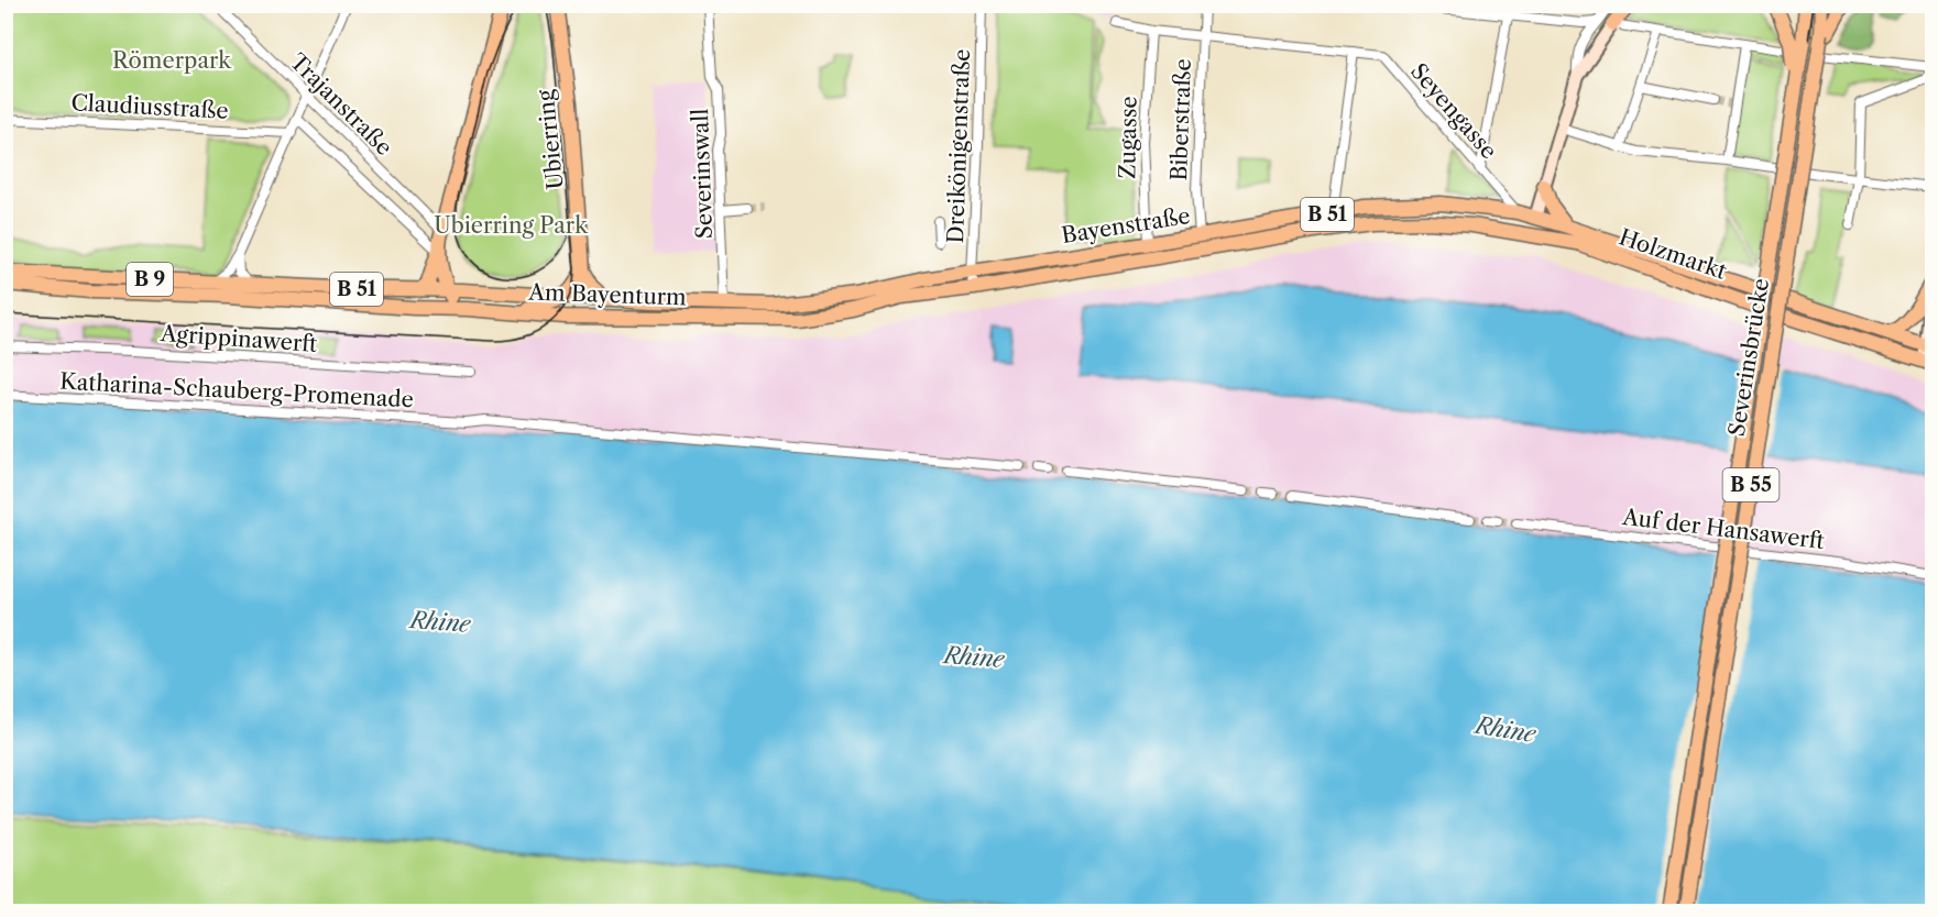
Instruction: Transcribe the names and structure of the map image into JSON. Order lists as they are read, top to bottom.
{
  "streets": {
    "main road": [
      "Ubierring",
      "B 51",
      "Bayenstraße",
      "Holzmarkt",
      "B 9",
      "Am Bayenturm",
      "Severinsbrücke",
      "B 55"
    ],
    "street": [
      "Trajanstraße",
      "Claudiusstraße",
      "Seyengasse",
      "Biberstraße",
      "Zugasse",
      "Dreikönigenstraße",
      "Severinswall",
      "Agrippinawerft",
      "Katharina-Schauberg-Promenade",
      "Auf der Hansawerft"
    ]
  },
  "crossings": [
    ["Seyengasse", "Biberstraße"],
    ["Seyengasse", "Zugasse"],
    ["Seyengasse", "Bayenstraße"],
    ["Biberstraße", "Bayenstraße"],
    ["Zugasse", "Bayenstraße"],
    ["Dreikönigenstraße", "Bayenstraße"],
    ["Severinswall", "Bayenstraße"],
    ["Severinswall", "Am Bayenturm"],
    ["B 51", "B 9"],
    ["B 51", "Am Bayenturm"],
    ["Bayenstraße", "Holzmarkt"],
    ["Bayenstraße", "Am Bayenturm"],
    ["B 9", "Am Bayenturm"]
  ],
  "water": ["Rhine"],
  "parks": ["Römerpark", "Ubierring Park"]
}
